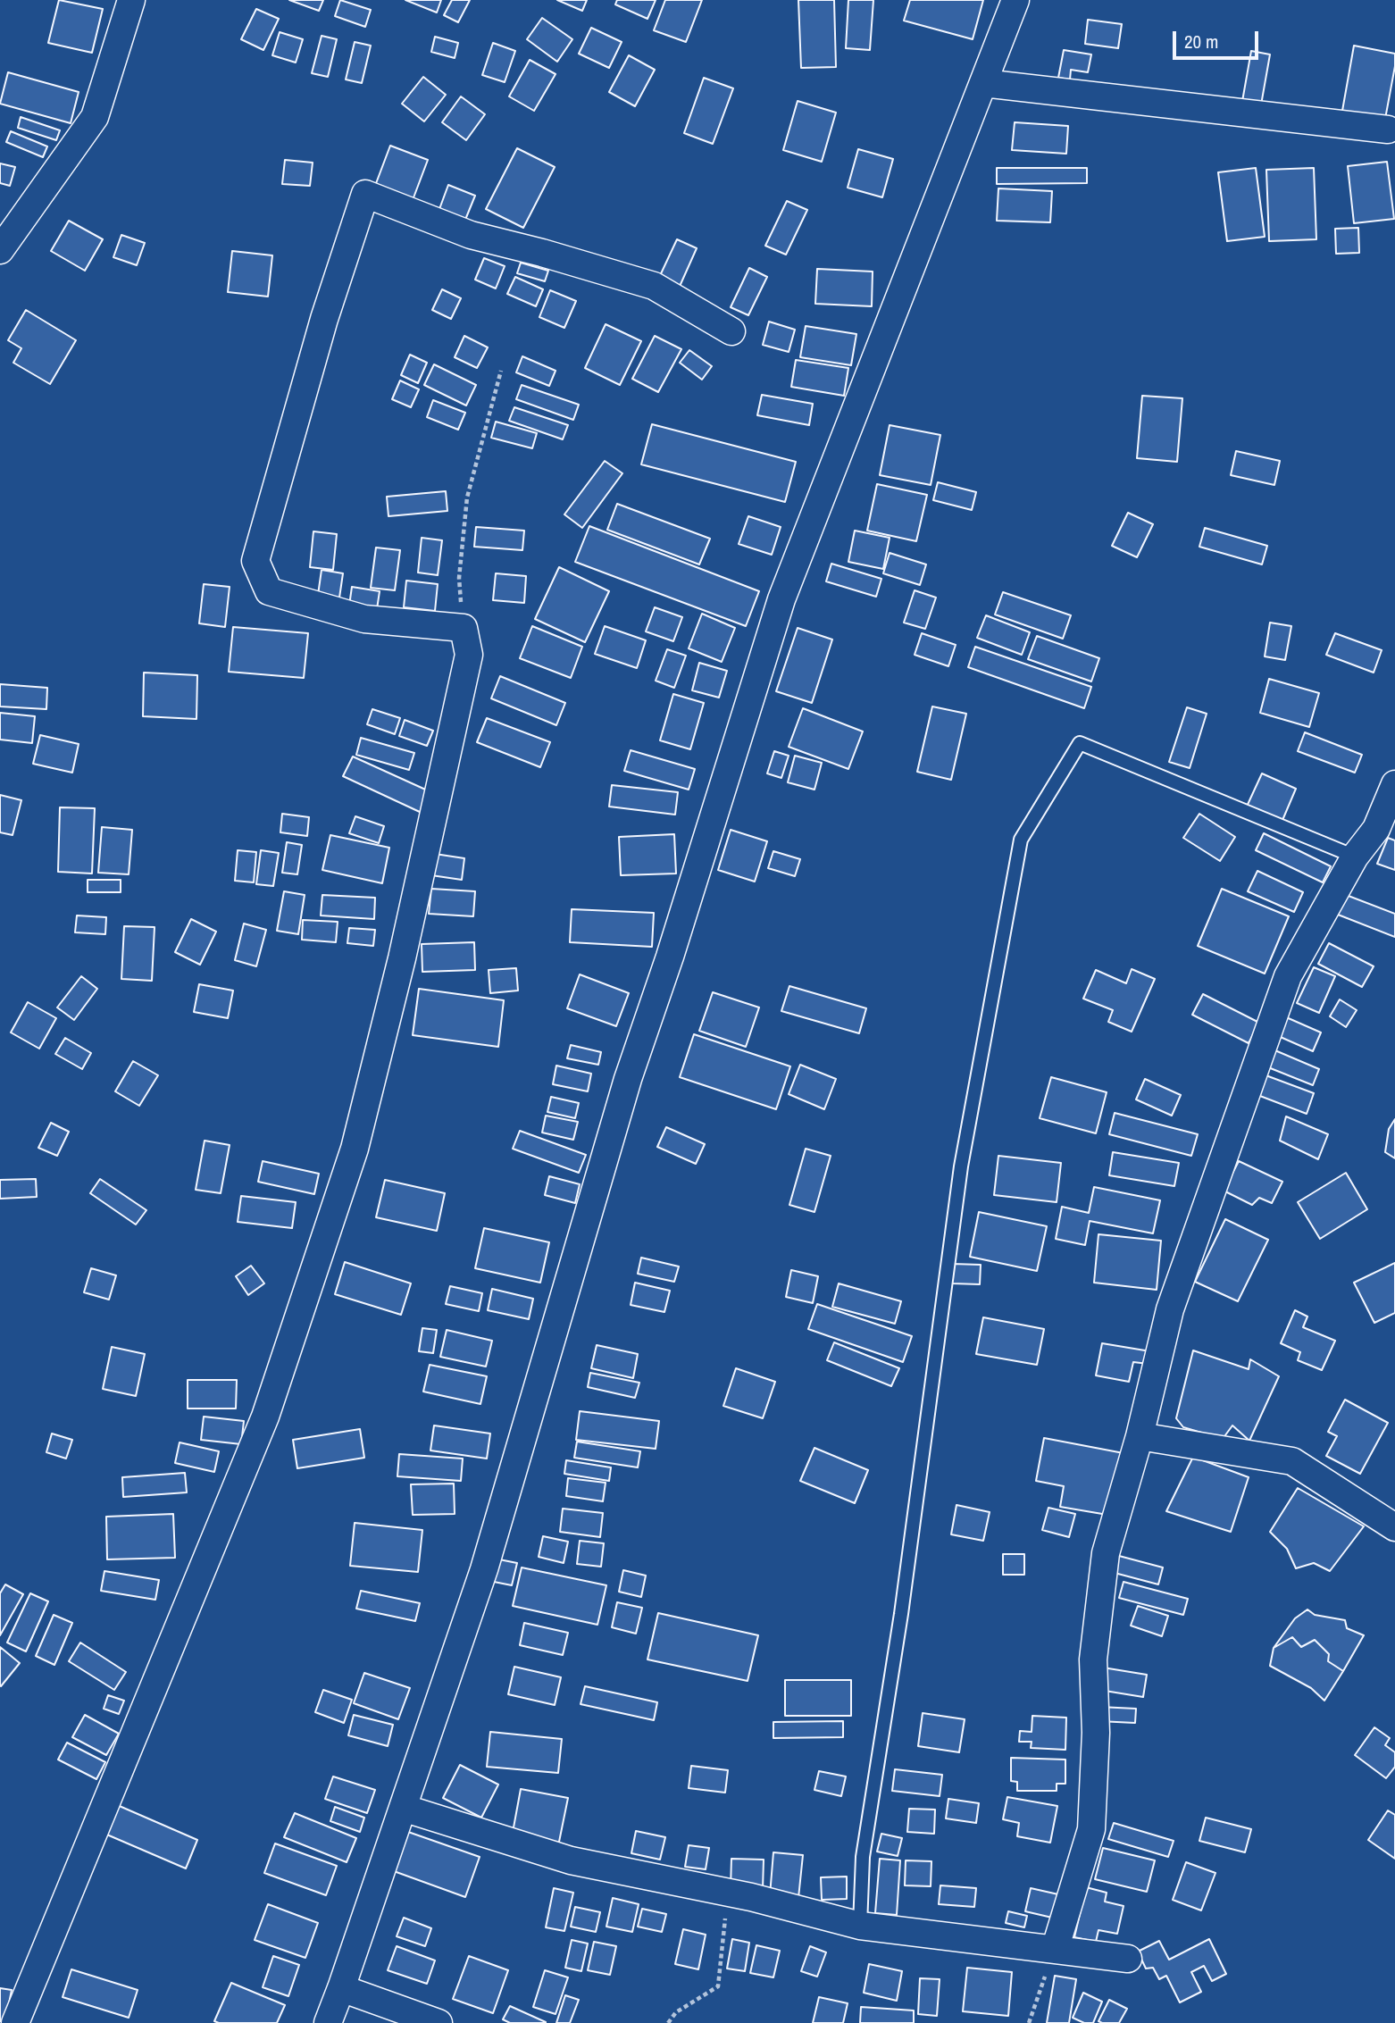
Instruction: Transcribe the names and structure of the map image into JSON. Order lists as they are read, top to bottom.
{
  "scale_bar": "20 m"
}
